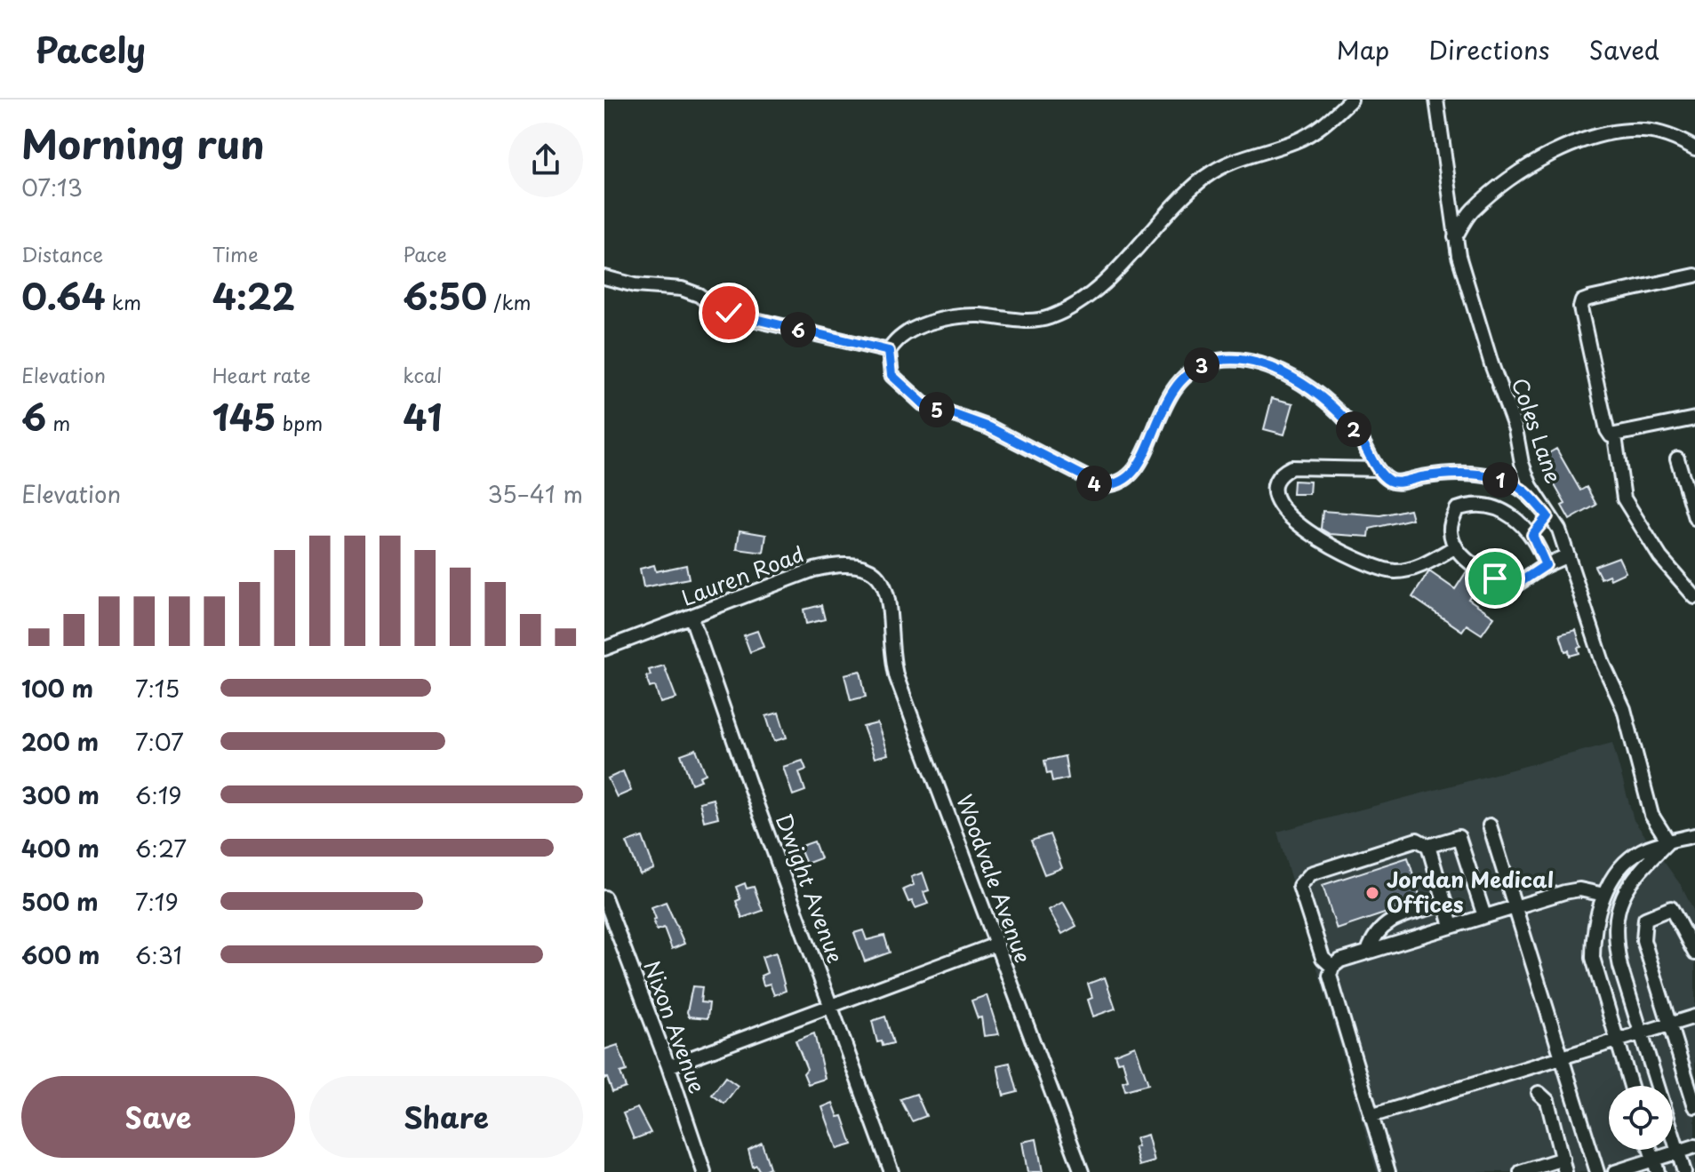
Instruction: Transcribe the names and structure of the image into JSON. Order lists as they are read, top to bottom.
{
  "streets": {
    "street": [
      "Coles Lane",
      "Lauren Road",
      "Woodvale Avenue",
      "Dwight Avenue",
      "Nixon Avenue"
    ]
  },
  "crossings": [
    ["Lauren Road", "Woodvale Avenue"],
    ["Lauren Road", "Dwight Avenue"]
  ],
  "places": ["Jordan Medical Offices"],
  "page": {
    "header": "Pacely",
    "nav": ["Map", "Directions", "Saved"],
    "heading": ["Morning run", "07:13"],
    "stats": [
      ["Distance", "0.64 km"],
      ["Time", "4:22"],
      ["Pace", "6:50 /km"],
      ["Elevation", "6 m"],
      ["Heart rate", "145 bpm"],
      ["kcal", "41"]
    ],
    "pins": [
      "6",
      "3",
      "5",
      "2",
      "1",
      "4"
    ],
    "chart": ["Elevation", "35–41 m"],
    "list": [
      {
        "name": "100 m",
        "note": "7:15"
      },
      {
        "name": "200 m",
        "note": "7:07"
      },
      {
        "name": "300 m",
        "note": "6:19"
      },
      {
        "name": "400 m",
        "note": "6:27"
      },
      {
        "name": "500 m",
        "note": "7:19"
      },
      {
        "name": "600 m",
        "note": "6:31"
      }
    ],
    "buttons": ["Save", "Share"]
  }
}
